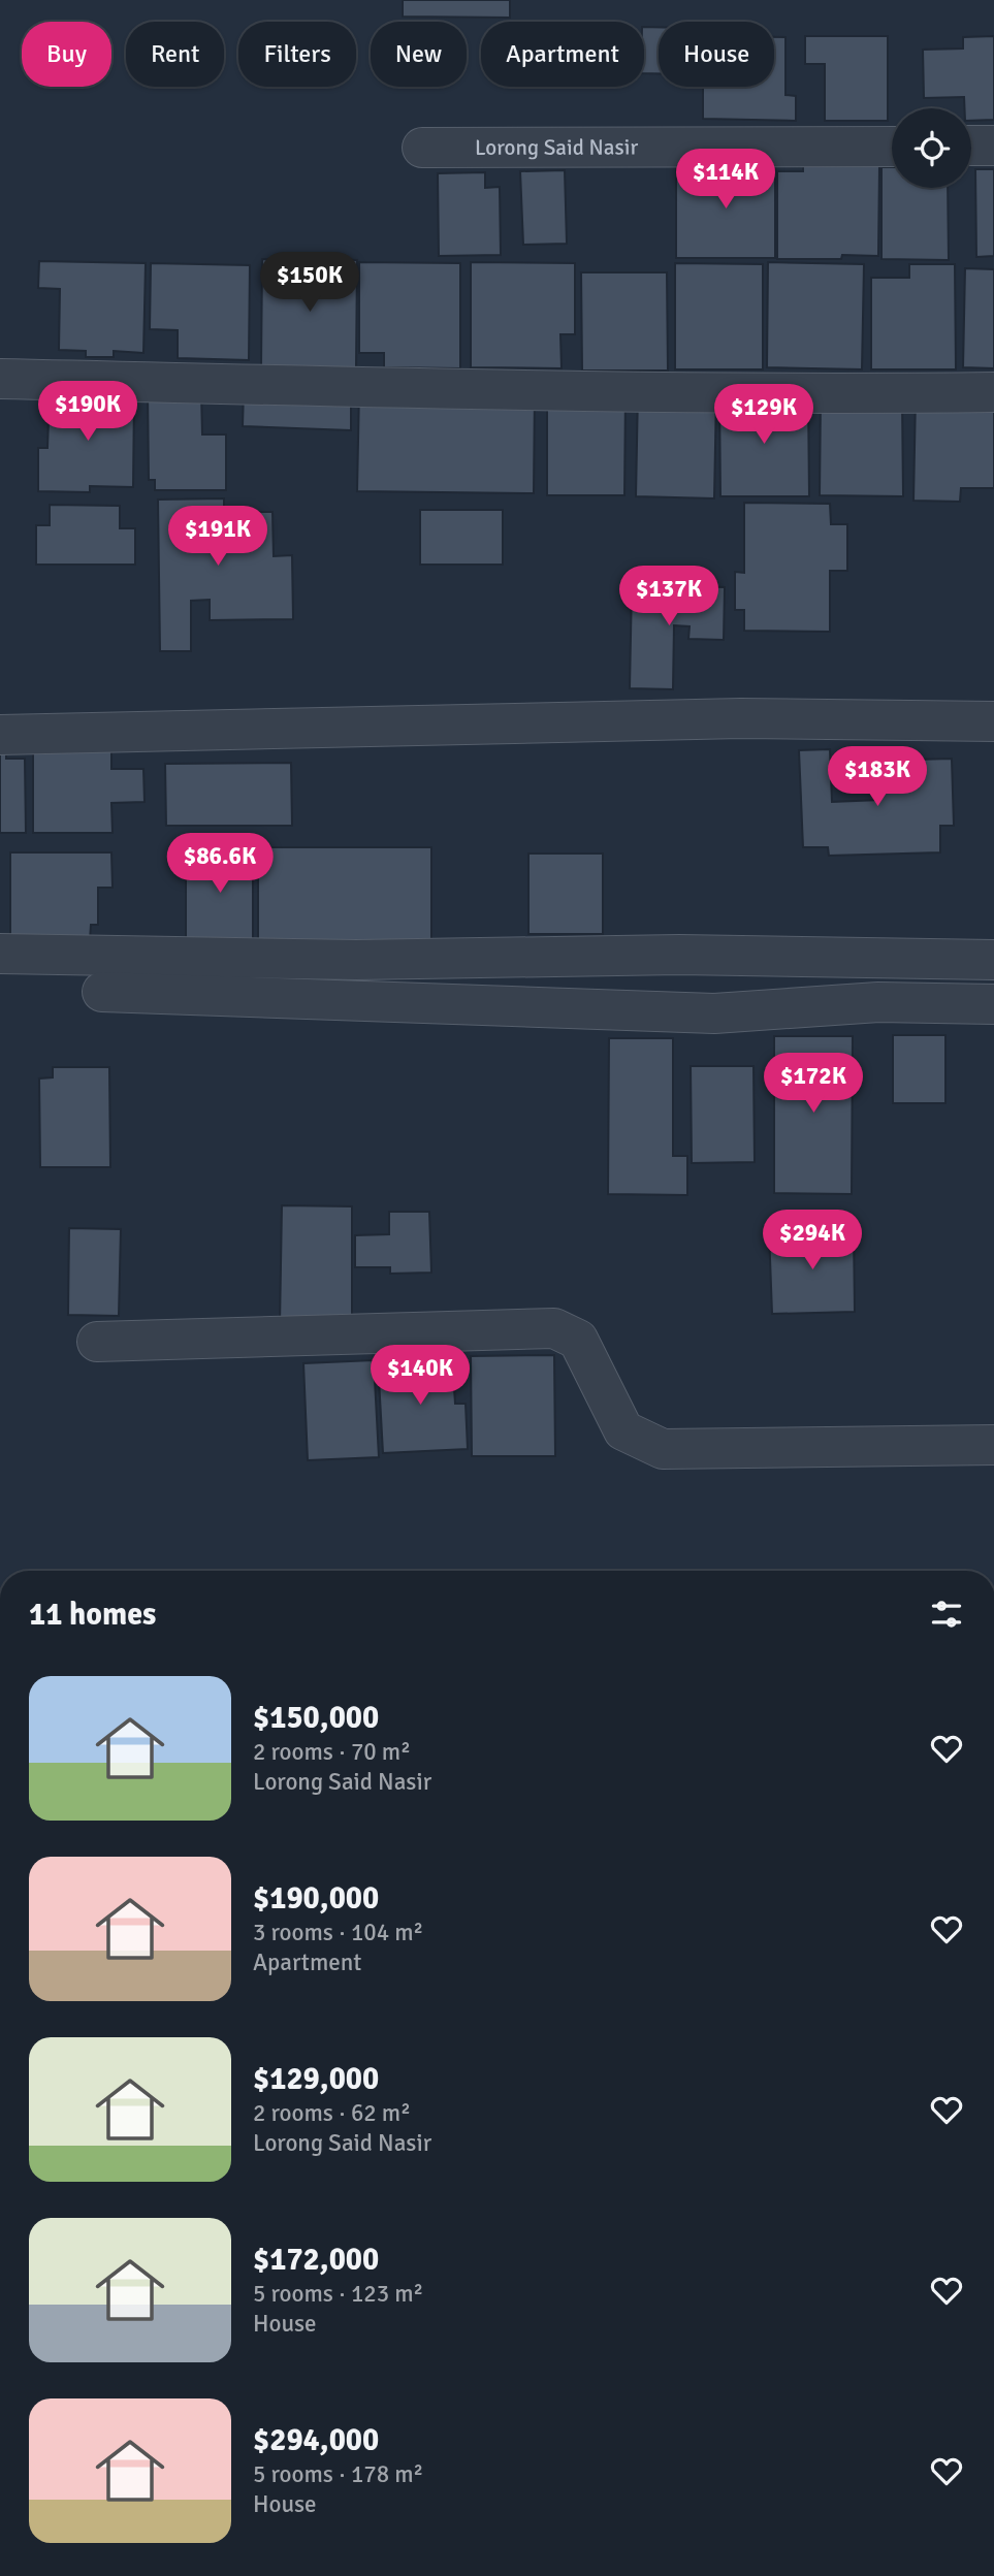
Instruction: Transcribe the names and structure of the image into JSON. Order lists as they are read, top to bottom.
{
  "streets": {
    "street": ["Lorong Said Nasir"]
  },
  "page": {
    "chip": [
      "Buy",
      "Rent",
      "Filters",
      "New",
      "Apartment",
      "House"
    ],
    "price": [
      "$114K",
      "$150K",
      "$190K",
      "$129K",
      "$191K",
      "$137K",
      "$183K",
      "$86.6K",
      "$172K",
      "$294K",
      "$140K"
    ],
    "heading": "11 homes",
    "list": [
      {
        "name": "$150,000",
        "note": "2 rooms · 70 m² · Lorong Said Nasir"
      },
      {
        "name": "$190,000",
        "note": "3 rooms · 104 m² · Apartment"
      },
      {
        "name": "$129,000",
        "note": "2 rooms · 62 m² · Lorong Said Nasir"
      },
      {
        "name": "$172,000",
        "note": "5 rooms · 123 m² · House"
      },
      {
        "name": "$294,000",
        "note": "5 rooms · 178 m² · House"
      }
    ]
  }
}
